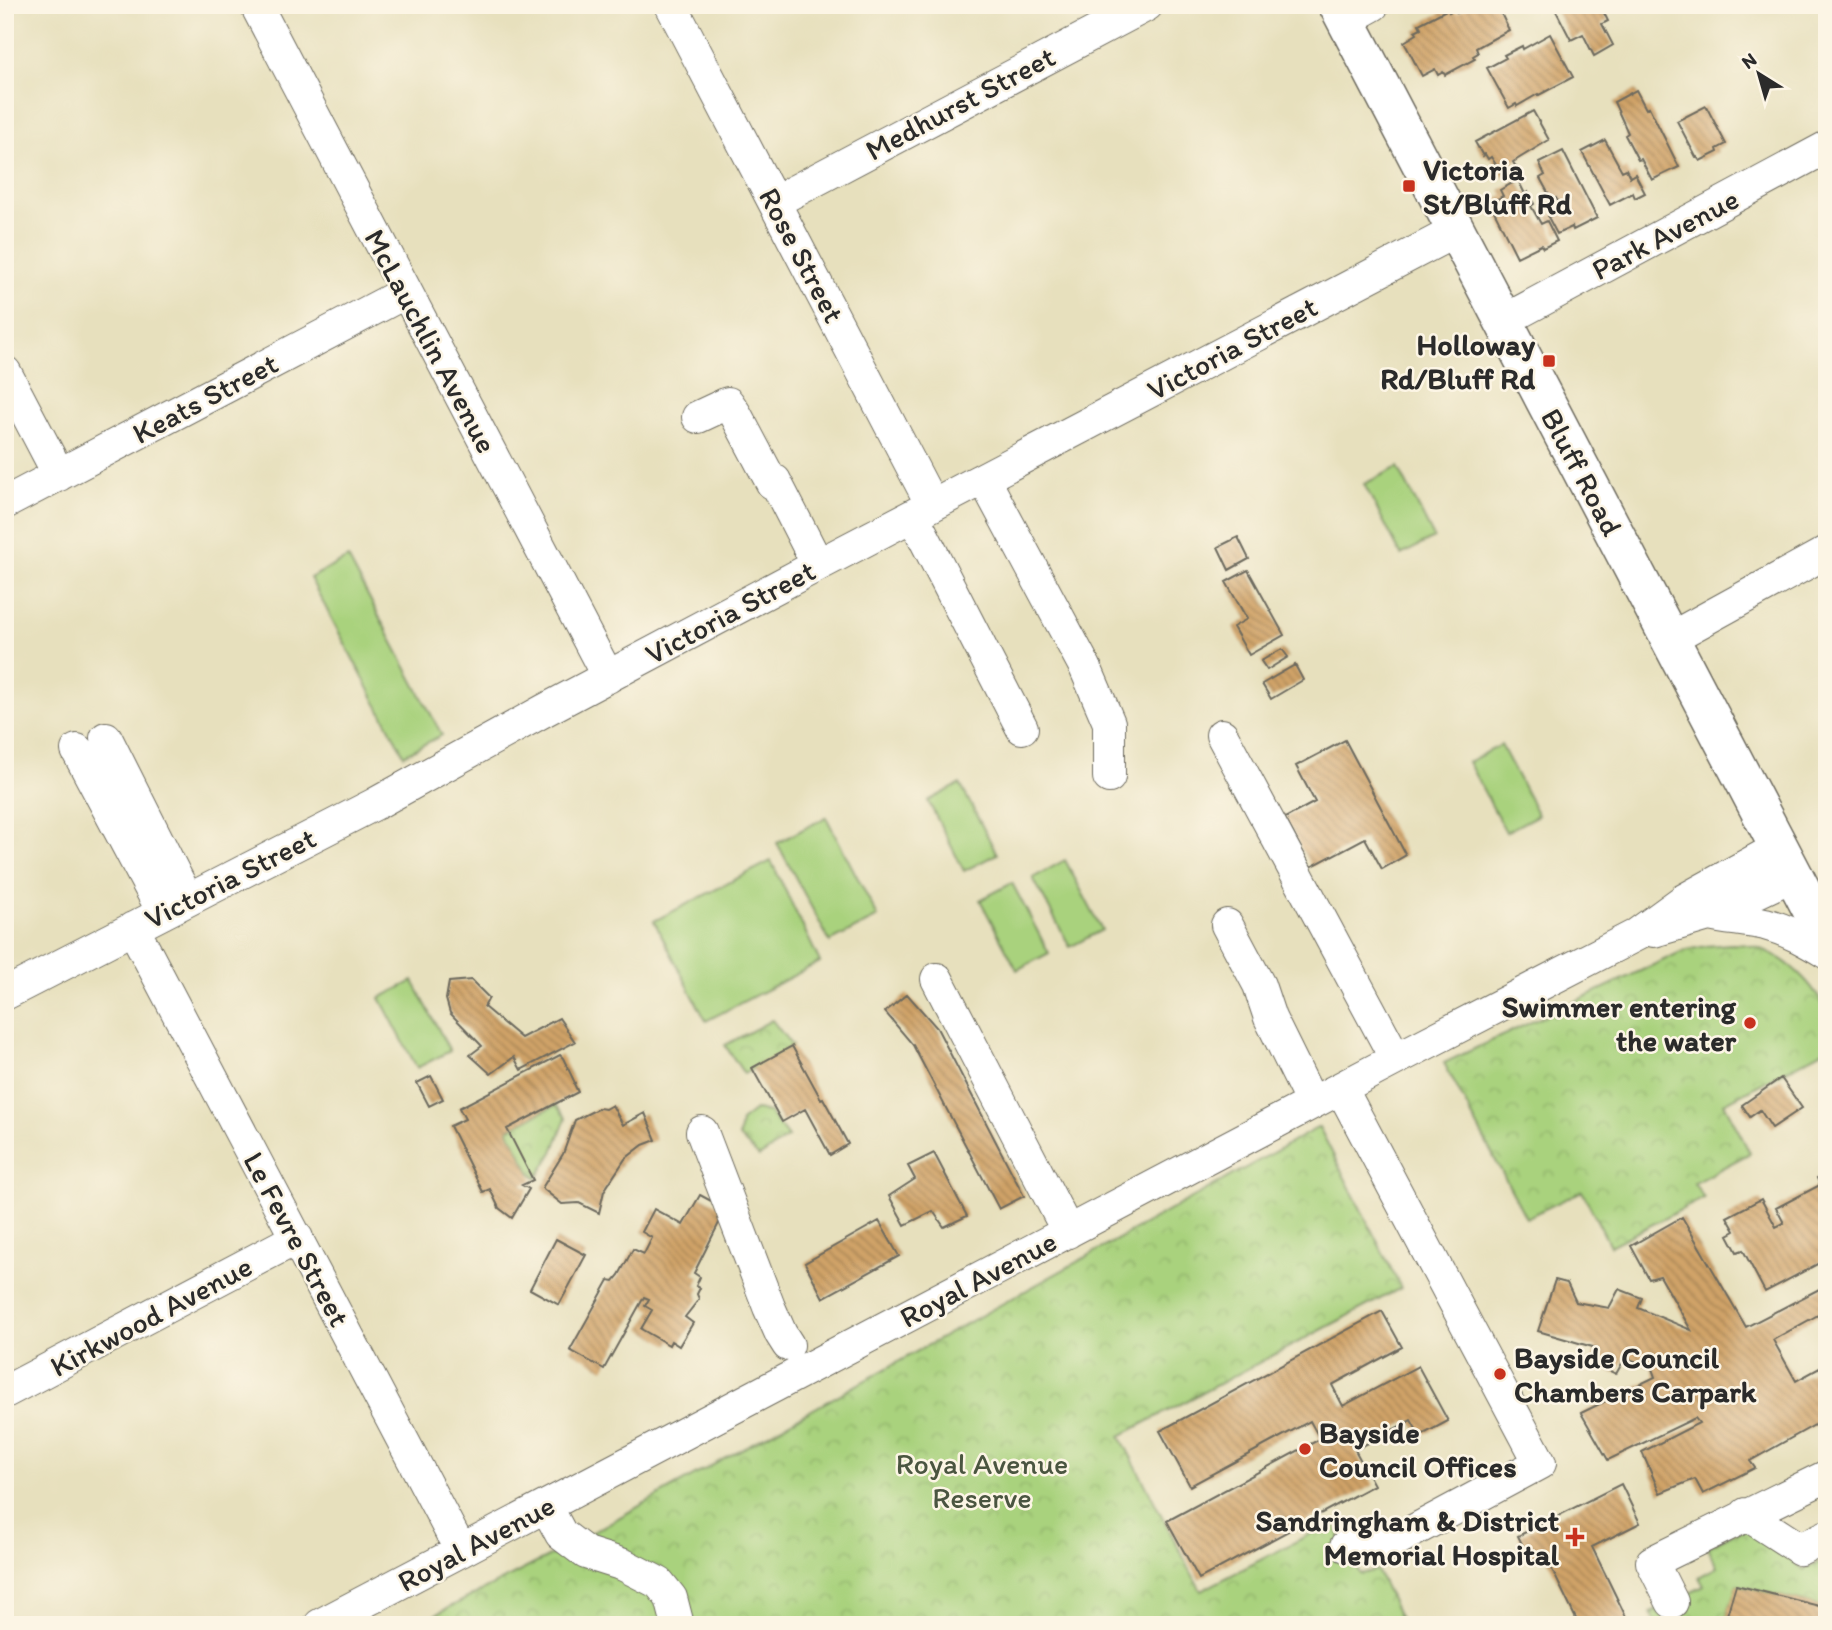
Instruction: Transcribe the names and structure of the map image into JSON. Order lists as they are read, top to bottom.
{
  "streets": {
    "main road": ["Bluff Road"],
    "street": [
      "Medhurst Street",
      "Park Avenue",
      "Rose Street",
      "McLauchlin Avenue",
      "Victoria Street",
      "Keats Street",
      "Le Fevre Street",
      "Royal Avenue",
      "Kirkwood Avenue"
    ]
  },
  "crossings": [
    ["Medhurst Street", "Rose Street"],
    ["Park Avenue", "Bluff Road"],
    ["Rose Street", "Victoria Street"],
    ["McLauchlin Avenue", "Victoria Street"],
    ["McLauchlin Avenue", "Keats Street"],
    ["Victoria Street", "Bluff Road"],
    ["Victoria Street", "Le Fevre Street"],
    ["Bluff Road", "Royal Avenue"],
    ["Le Fevre Street", "Royal Avenue"],
    ["Le Fevre Street", "Kirkwood Avenue"]
  ],
  "parks": ["Royal Avenue Reserve"],
  "places": {
    "transit": ["Victoria St/Bluff Rd", "Holloway Rd/Bluff Rd"],
    "other": ["Swimmer entering the water", "Bayside Council Chambers Carpark", "Bayside Council Offices"],
    "health": ["Sandringham & District Memorial Hospital"]
  },
  "north": "top left"
}
